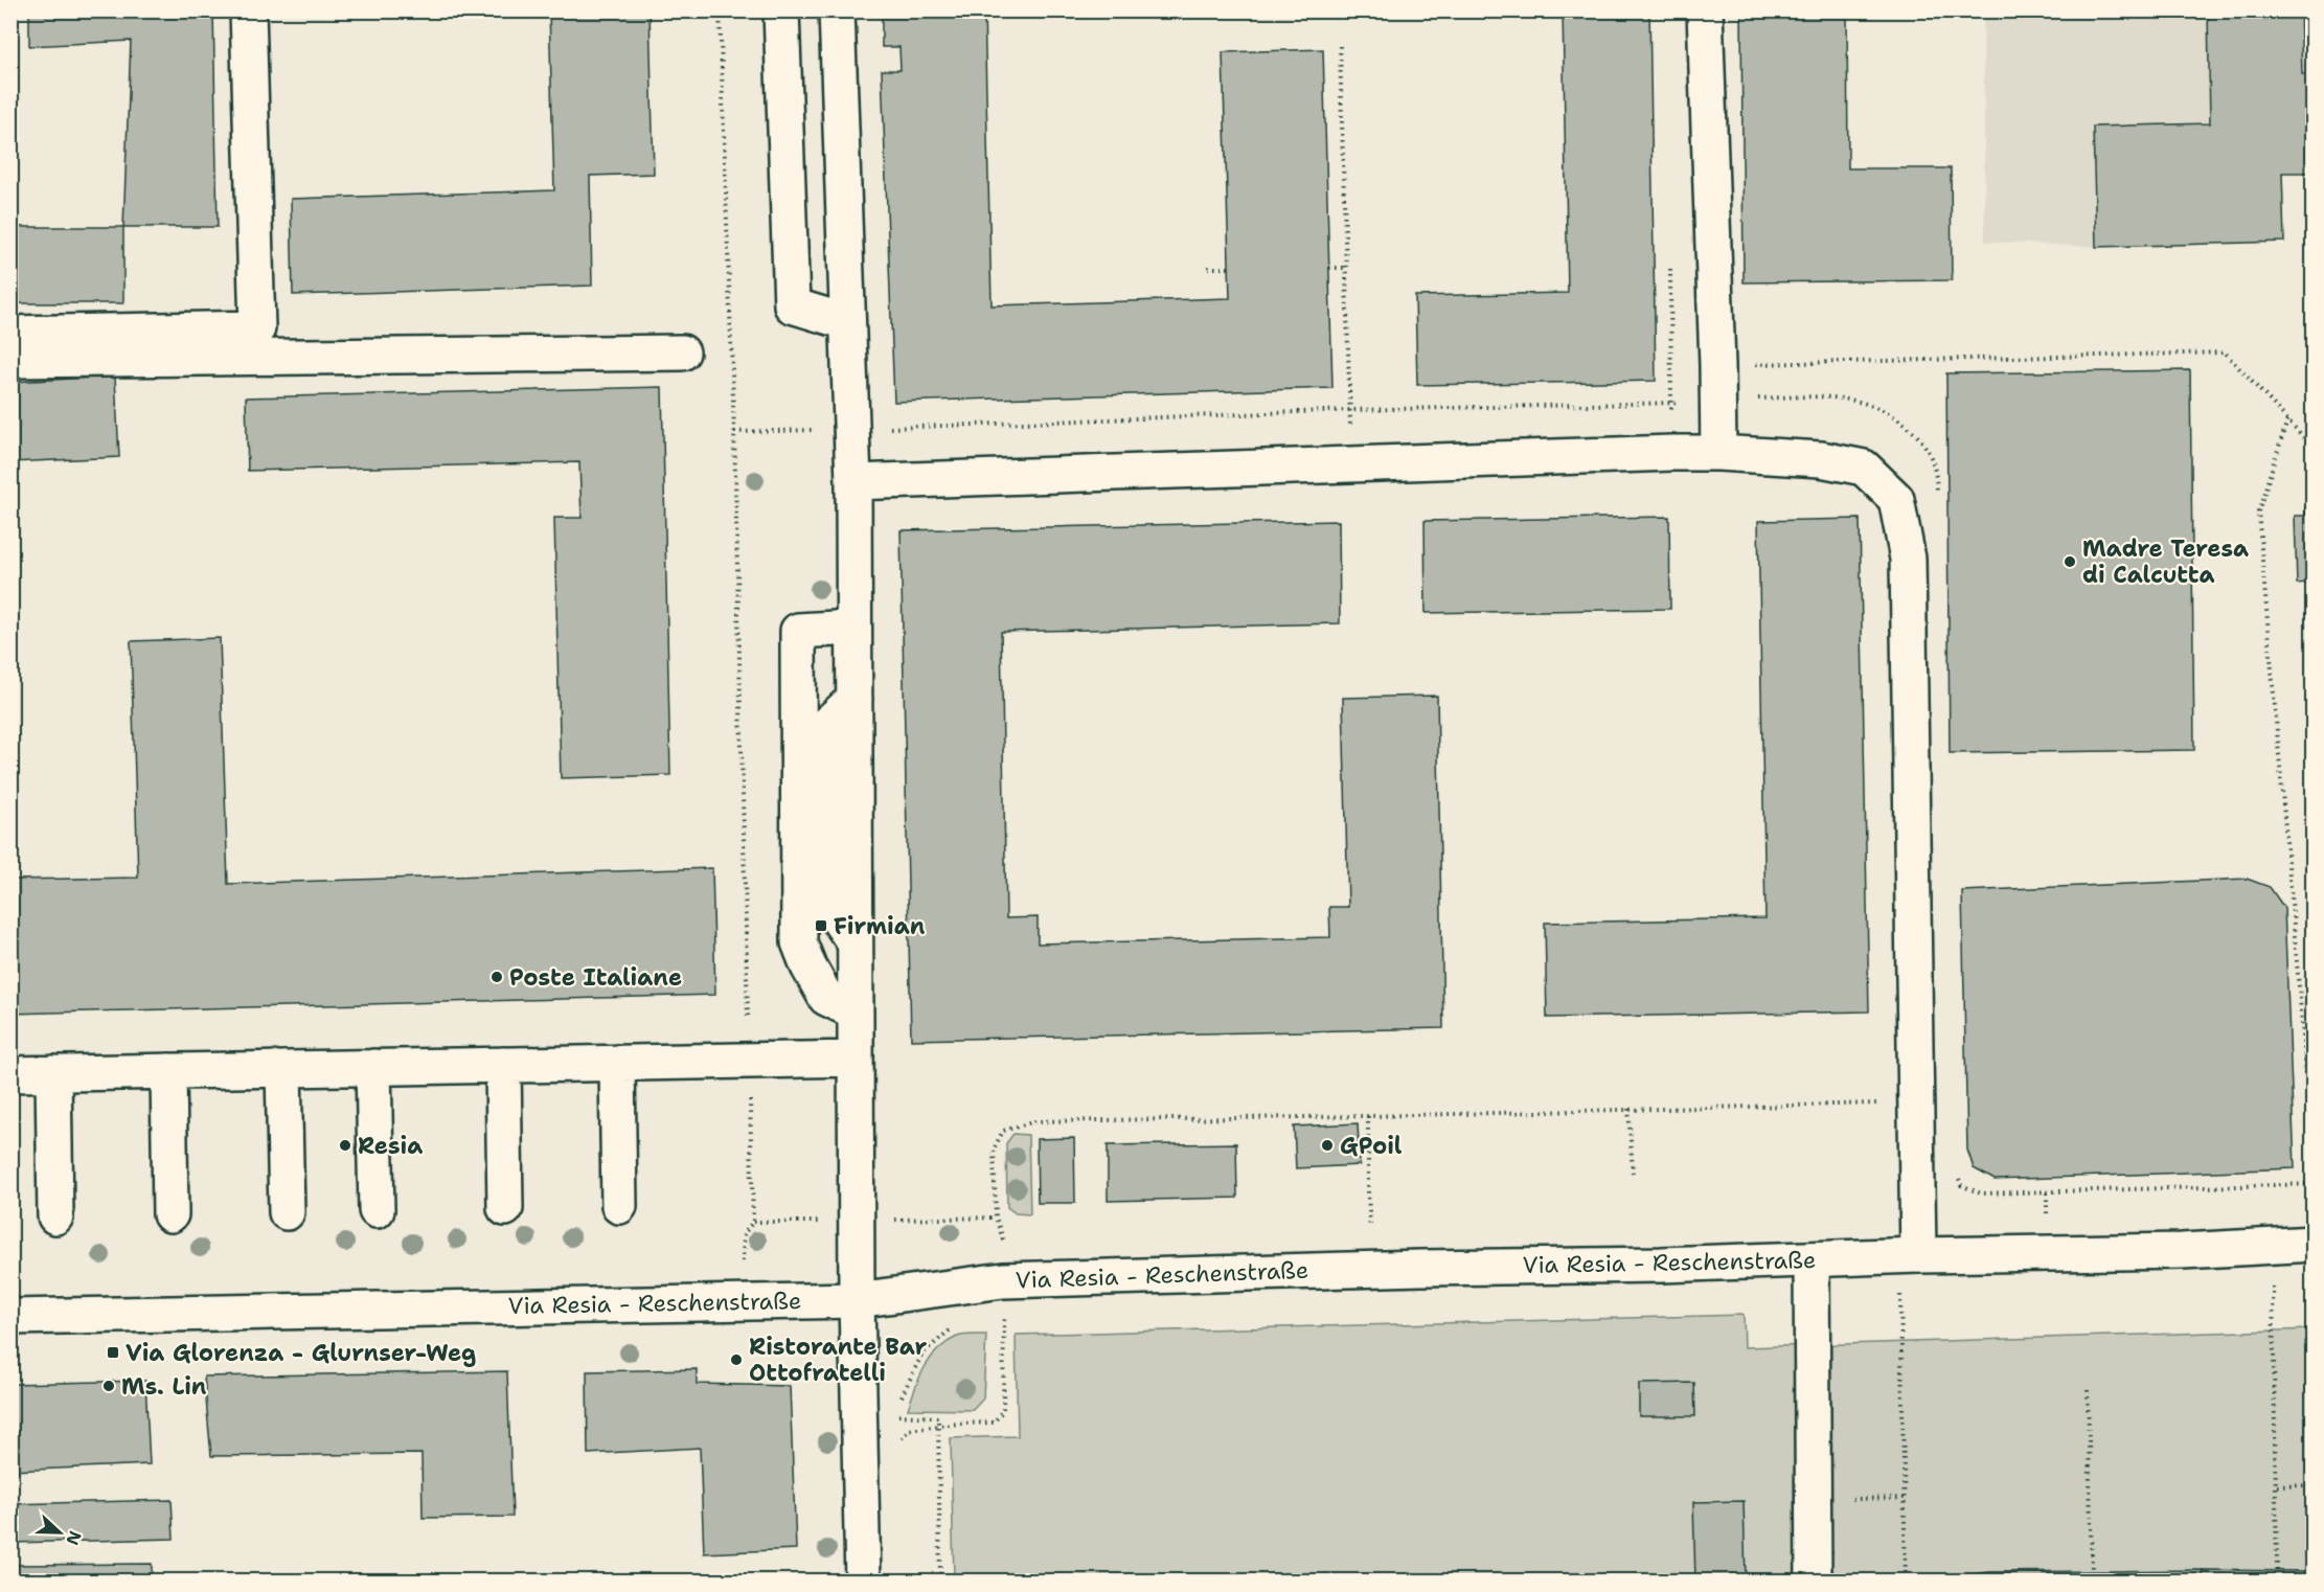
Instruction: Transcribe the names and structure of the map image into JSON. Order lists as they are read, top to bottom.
{
  "streets": {
    "street": ["Via Resia - Reschenstraße"]
  },
  "places": {
    "other": [
      "Madre Teresa di Calcutta",
      "Poste Italiane",
      "Resia",
      "GPoil",
      "Ristorante Bar Ottofratelli",
      "Ms. Lin"
    ],
    "transit": ["Firmian", "Via Glorenza - Glurnser-Weg"]
  },
  "north": "right"
}
